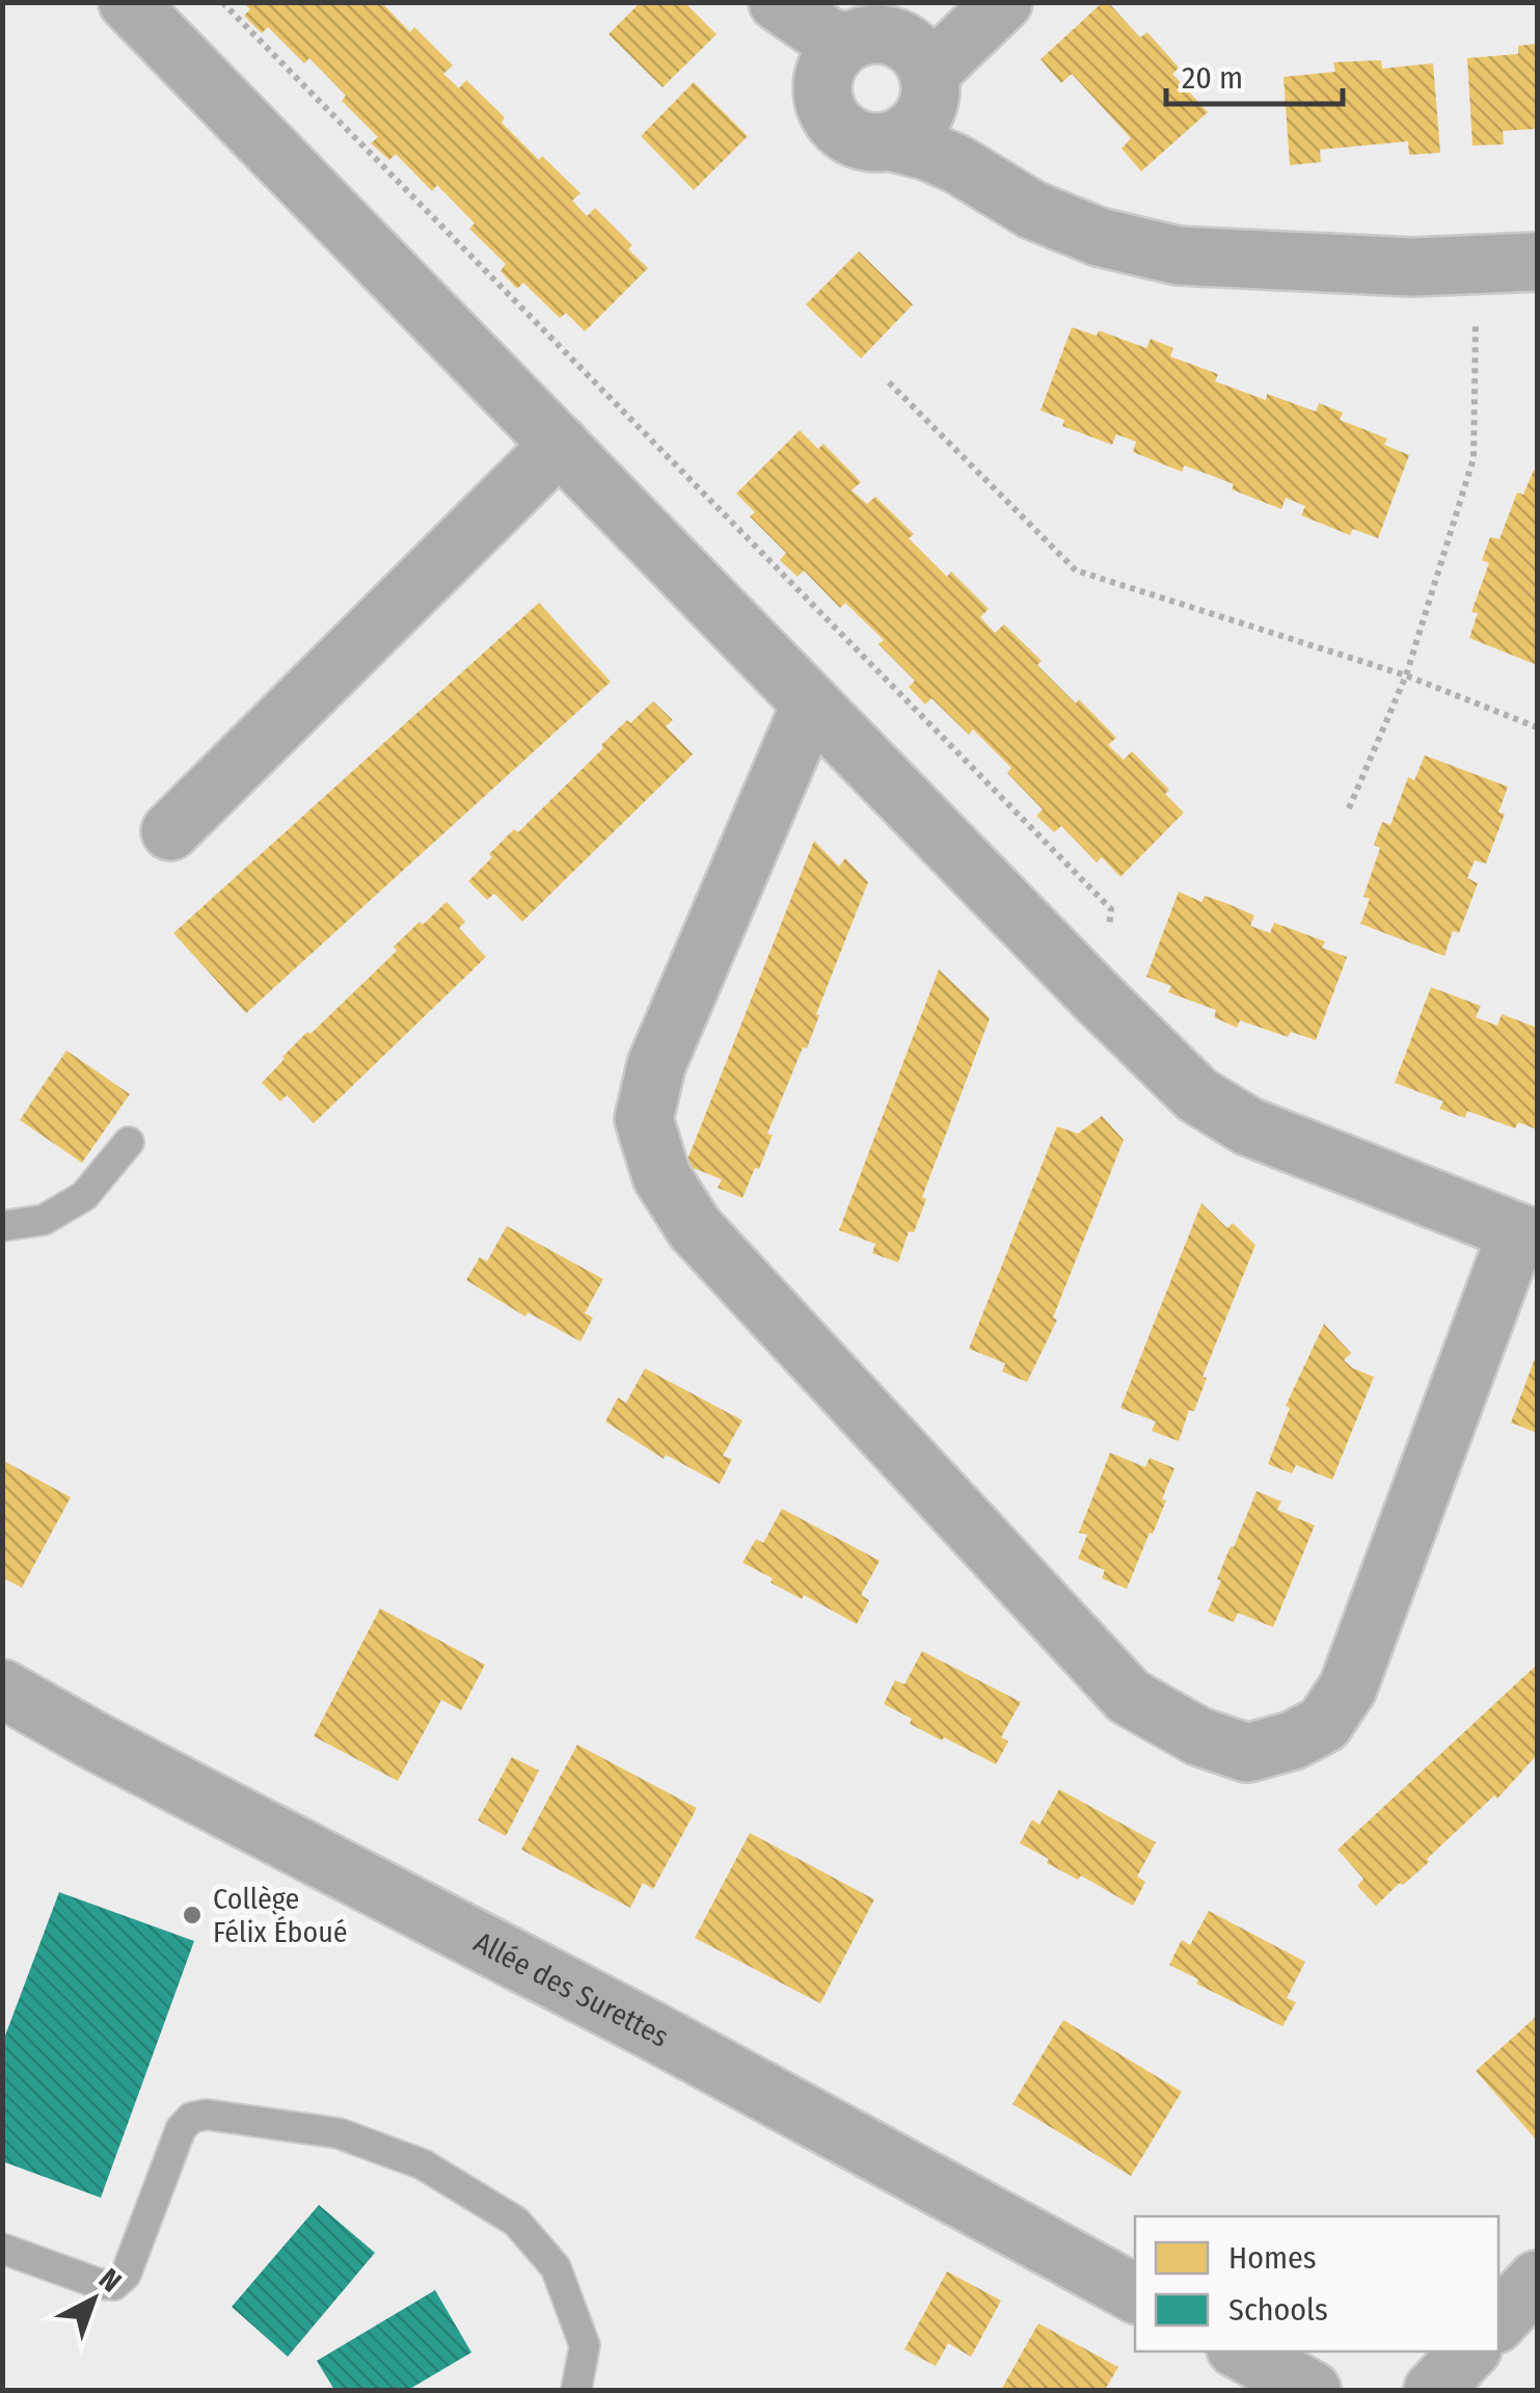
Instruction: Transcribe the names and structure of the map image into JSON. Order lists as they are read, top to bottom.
{
  "streets": {
    "street": ["Allée des Surettes"]
  },
  "places": ["Collège Félix Éboué"],
  "legend": ["Homes", "Schools"],
  "scale_bar": "20 m",
  "north": "top right"
}
